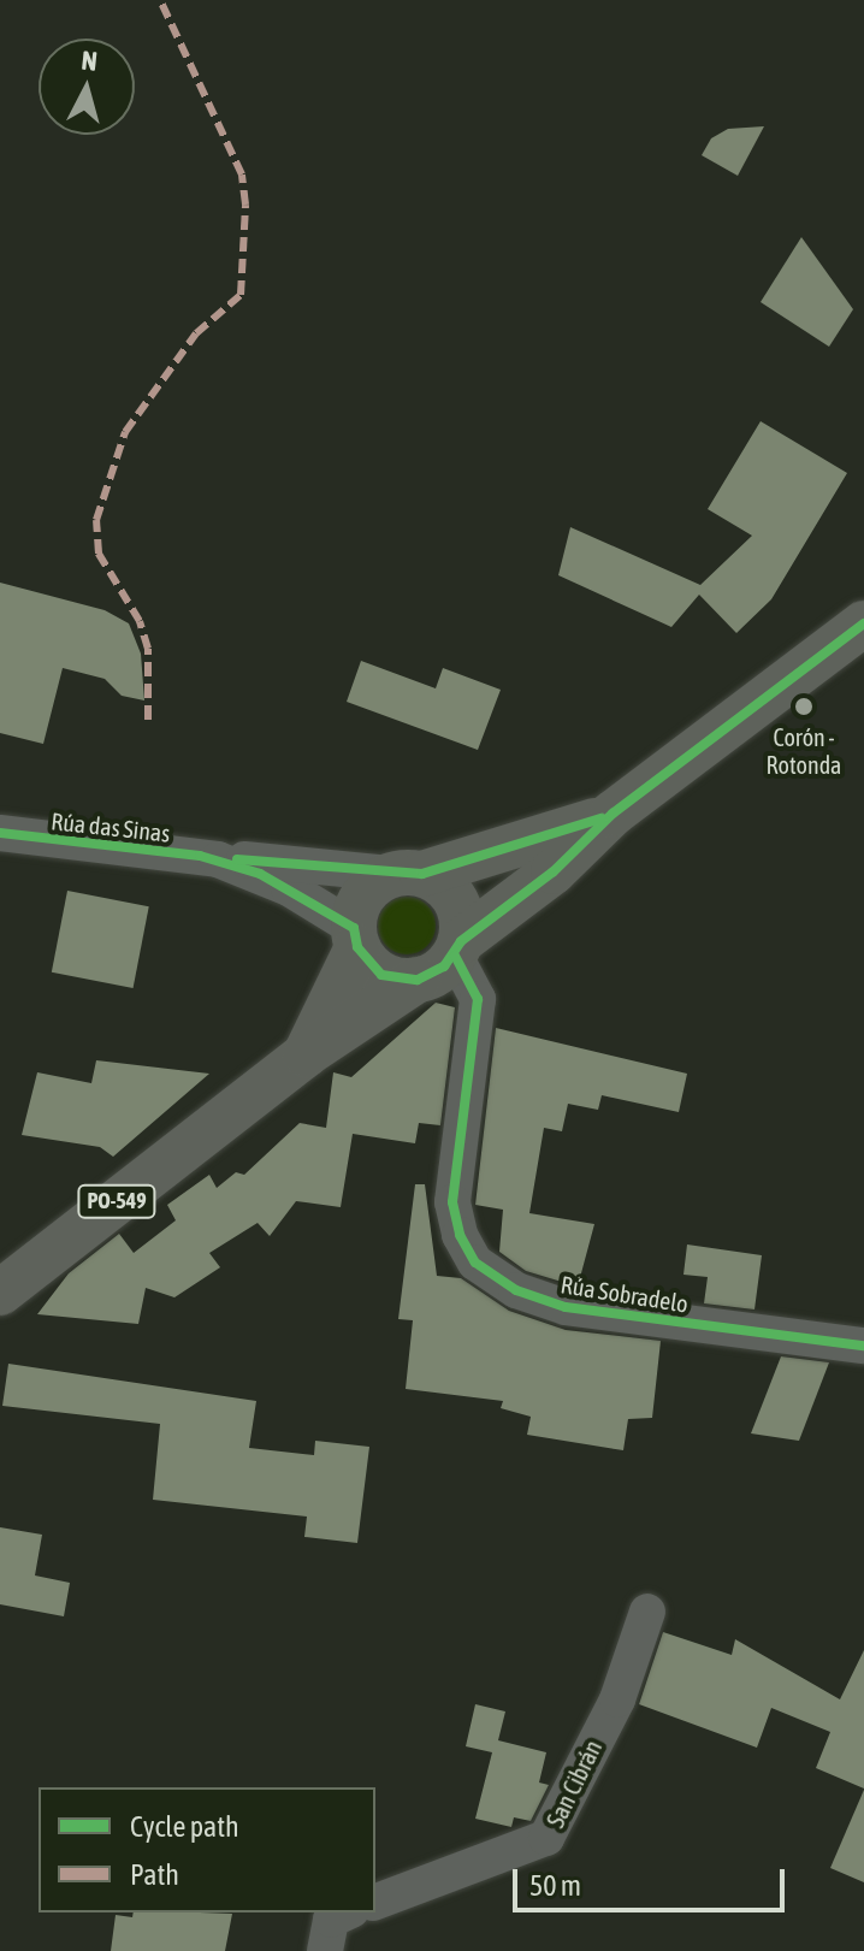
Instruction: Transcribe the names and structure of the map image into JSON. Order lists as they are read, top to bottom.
{
  "streets": {
    "main road": ["PO-549"],
    "street": ["Rúa das Sinas", "Rúa Sobradelo", "San Cibrán"]
  },
  "crossings": [
    ["Rúa das Sinas", "PO-549"],
    ["Rúa das Sinas", "Rúa Sobradelo"],
    ["PO-549", "Rúa Sobradelo"]
  ],
  "places": ["Corón - Rotonda"],
  "legend": ["Cycle path", "Path"],
  "scale_bar": "50 m",
  "north": "top"
}
